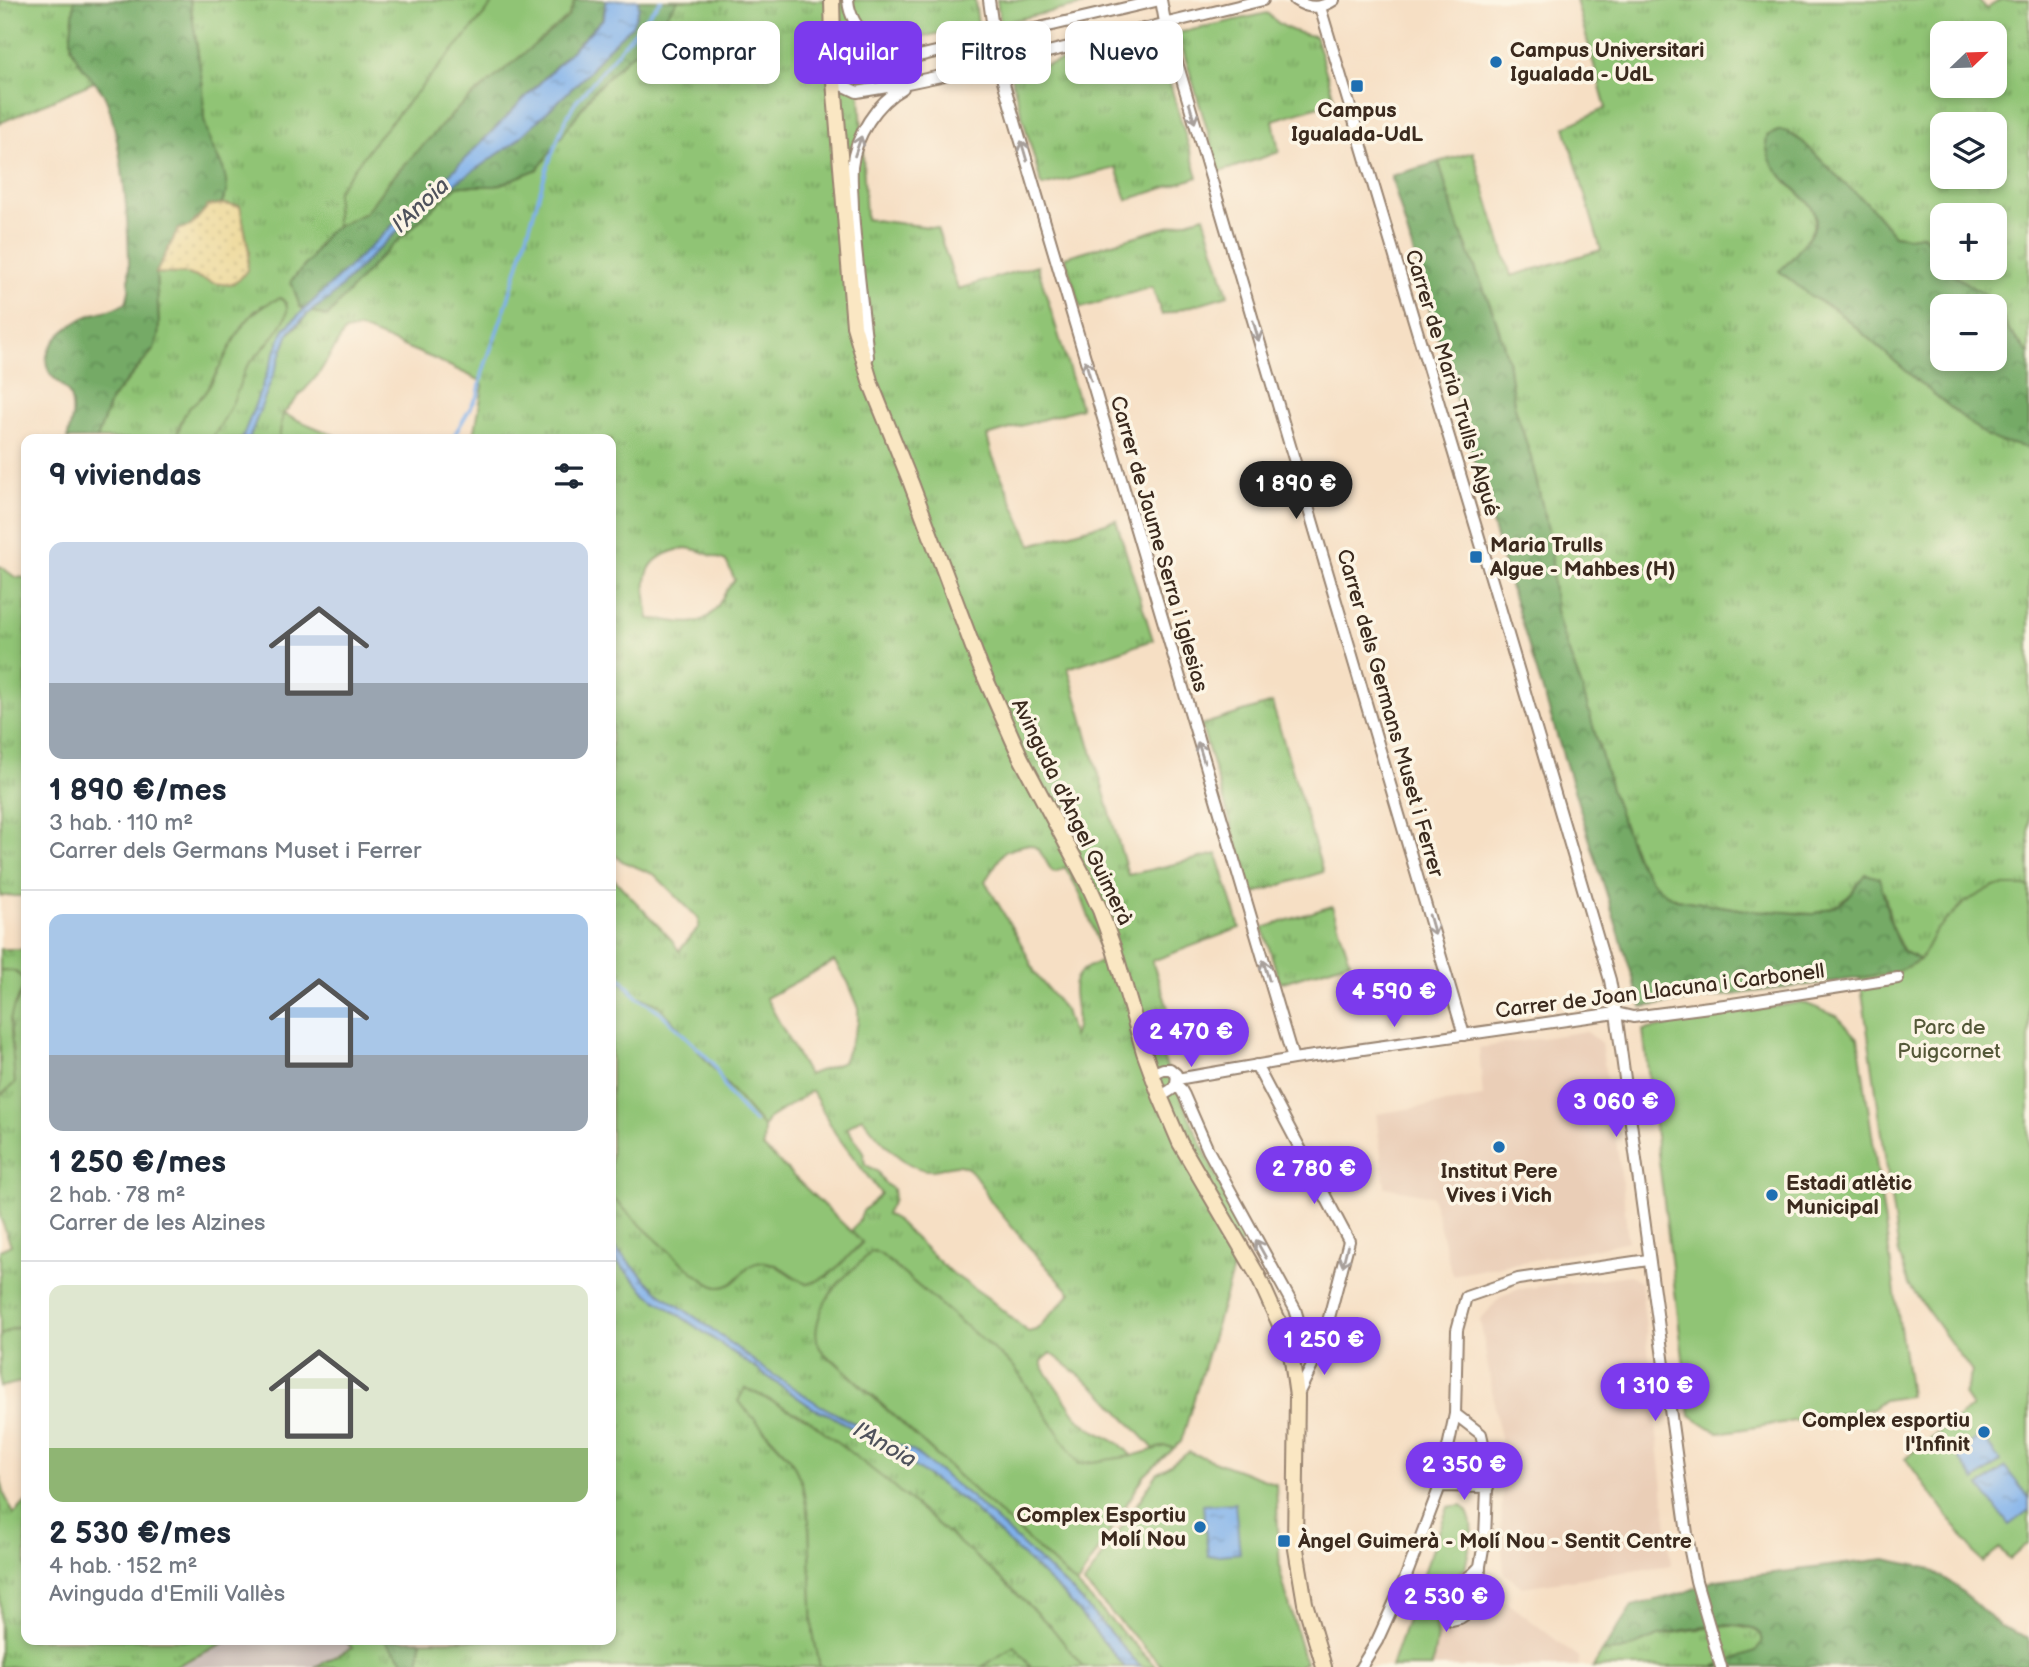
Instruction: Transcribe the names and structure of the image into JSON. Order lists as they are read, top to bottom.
{
  "streets": {
    "street": [
      "Carrer de Maria Trulls i Algué",
      "Carrer de Jaume Serra i Iglesias",
      "Carrer dels Germans Muset i Ferrer",
      "Avinguda d'Àngel Guimerà",
      "Carrer de Joan Llacuna i Carbonell"
    ]
  },
  "crossings": [
    ["Carrer de Maria Trulls i Algué", "Carrer de Joan Llacuna i Carbonell"],
    ["Carrer de Jaume Serra i Iglesias", "Carrer de Joan Llacuna i Carbonell"],
    ["Carrer dels Germans Muset i Ferrer", "Carrer de Joan Llacuna i Carbonell"],
    ["Avinguda d'Àngel Guimerà", "Carrer de Joan Llacuna i Carbonell"]
  ],
  "one_way": ["Carrer de Jaume Serra i Iglesias", "Carrer dels Germans Muset i Ferrer"],
  "water": ["l'Anoia"],
  "parks": ["Parc de Puigcornet"],
  "places": {
    "other": [
      "Campus Universitari Igualada - UdL",
      "Institut Pere Vives i Vich",
      "Estadi atlètic Municipal",
      "Complex esportiu l'Infinit",
      "Complex Esportiu Molí Nou"
    ],
    "transit": ["Campus Igualada-UdL", "Maria Trulls Algue - Mahbes (H)", "Àngel Guimerà - Molí Nou - Sentit Centre"]
  },
  "north": "top right",
  "page": {
    "map_buttons": ["+", "−"],
    "chip": [
      "Comprar",
      "Alquilar",
      "Filtros",
      "Nuevo"
    ],
    "heading": "9 viviendas",
    "price": [
      "1 890 €",
      "4 590 €",
      "2 470 €",
      "3 060 €",
      "2 780 €",
      "1 250 €",
      "1 310 €",
      "2 350 €",
      "2 530 €"
    ],
    "list": [
      {
        "name": "1 890 €/mes",
        "note": "3 hab. · 110 m² · Carrer dels Germans Muset i Ferrer"
      },
      {
        "name": "1 250 €/mes",
        "note": "2 hab. · 78 m² · Carrer de les Alzines"
      },
      {
        "name": "2 530 €/mes",
        "note": "4 hab. · 152 m² · Avinguda d'Emili Vallès"
      }
    ]
  }
}
